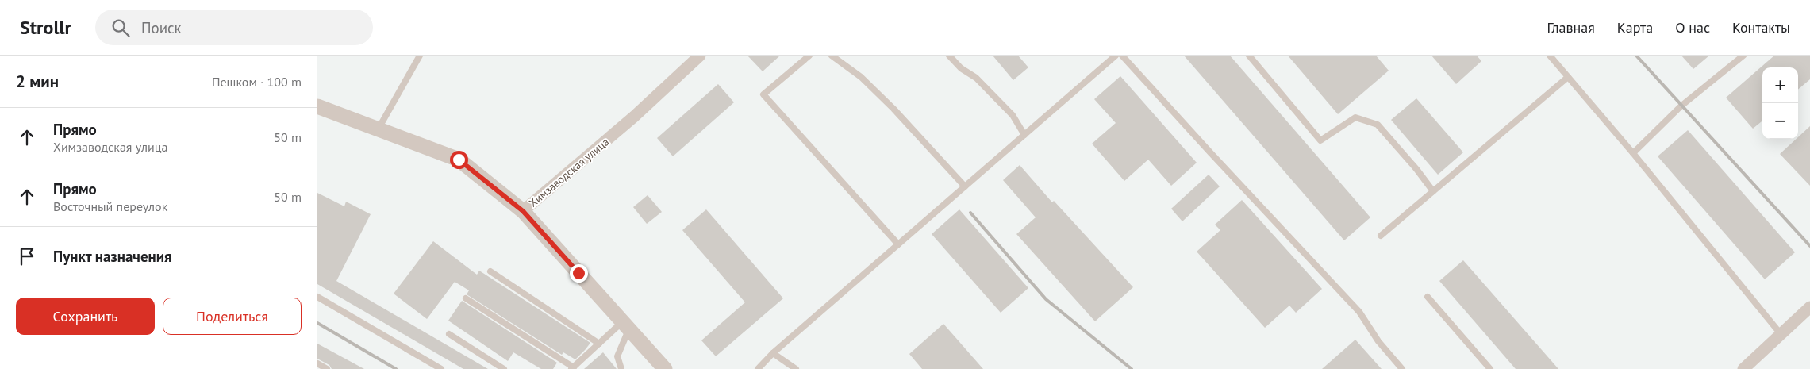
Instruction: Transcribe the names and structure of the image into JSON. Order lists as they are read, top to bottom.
{
  "streets": {
    "street": ["Химзаводская улица"]
  },
  "page": {
    "header": "Strollr",
    "search": "Поиск",
    "nav": [
      "Главная",
      "Карта",
      "О нас",
      "Контакты"
    ],
    "heading": ["2 мин", "Пешком · 100 m"],
    "map_buttons": ["+", "−"],
    "list": [
      ["Прямо", "Химзаводская улица", "50 m"],
      ["Прямо", "Восточный переулок", "50 m"],
      "Пункт назначения"
    ],
    "buttons": ["Сохранить", "Поделиться"]
  }
}
